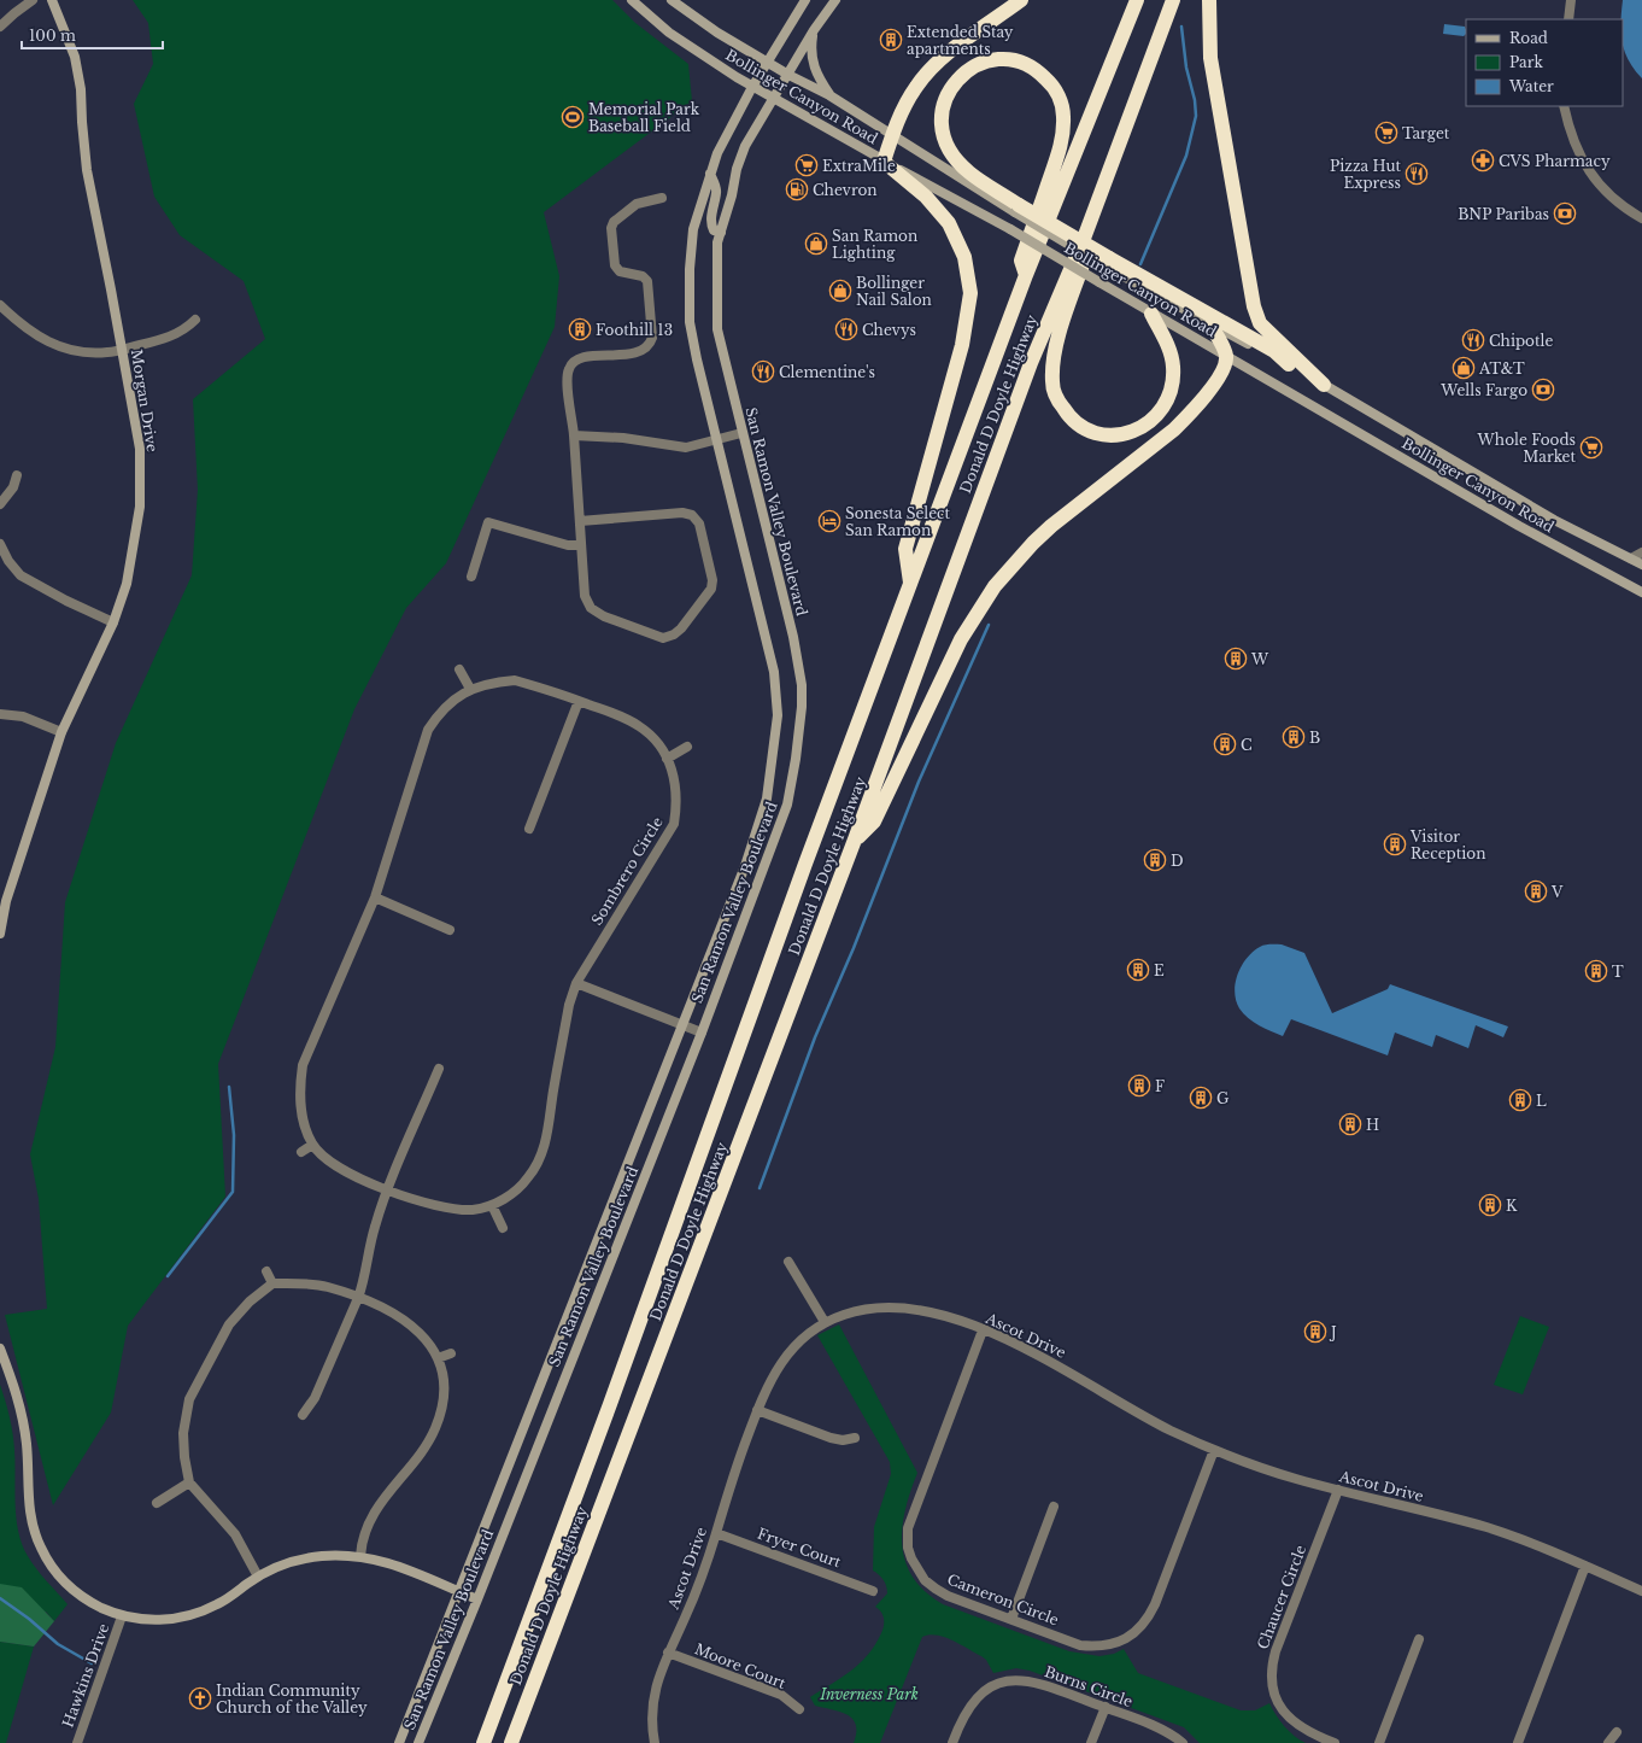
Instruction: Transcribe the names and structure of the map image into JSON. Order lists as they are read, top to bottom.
{
  "streets": {
    "highway": ["Donald D Doyle Highway"],
    "main road": ["Bollinger Canyon Road", "Morgan Drive", "San Ramon Valley Boulevard"],
    "street": [
      "Sombrero Circle",
      "Ascot Drive",
      "Fryer Court",
      "Chaucer Circle",
      "Cameron Circle",
      "Moore Court",
      "Hawkins Drive",
      "Burns Circle"
    ]
  },
  "crossings": [
    ["Bollinger Canyon Road", "San Ramon Valley Boulevard"],
    ["Ascot Drive", "Fryer Court"],
    ["Ascot Drive", "Chaucer Circle"],
    ["Ascot Drive", "Cameron Circle"],
    ["Ascot Drive", "Moore Court"]
  ],
  "parks": ["Inverness Park"],
  "places": {
    "building": [
      "Extended Stay apartments",
      "Foothill 13",
      "W",
      "B",
      "C",
      "Visitor Reception",
      "D",
      "V",
      "E",
      "T",
      "F",
      "G",
      "L",
      "H",
      "K",
      "J"
    ],
    "sports": ["Memorial Park Baseball Field"],
    "supermarket": ["Target", "ExtraMile", "Whole Foods Market"],
    "pharmacy": ["CVS Pharmacy"],
    "restaurant": [
      "Pizza Hut Express",
      "Chevys",
      "Chipotle",
      "Clementine's"
    ],
    "fuel station": ["Chevron"],
    "bank": ["BNP Paribas", "Wells Fargo"],
    "shop": ["San Ramon Lighting", "Bollinger Nail Salon", "AT&T"],
    "hotel": ["Sonesta Select San Ramon"],
    "church": ["Indian Community Church of the Valley"]
  },
  "legend": ["Road", "Park", "Water"],
  "scale_bar": "100 m"
}
